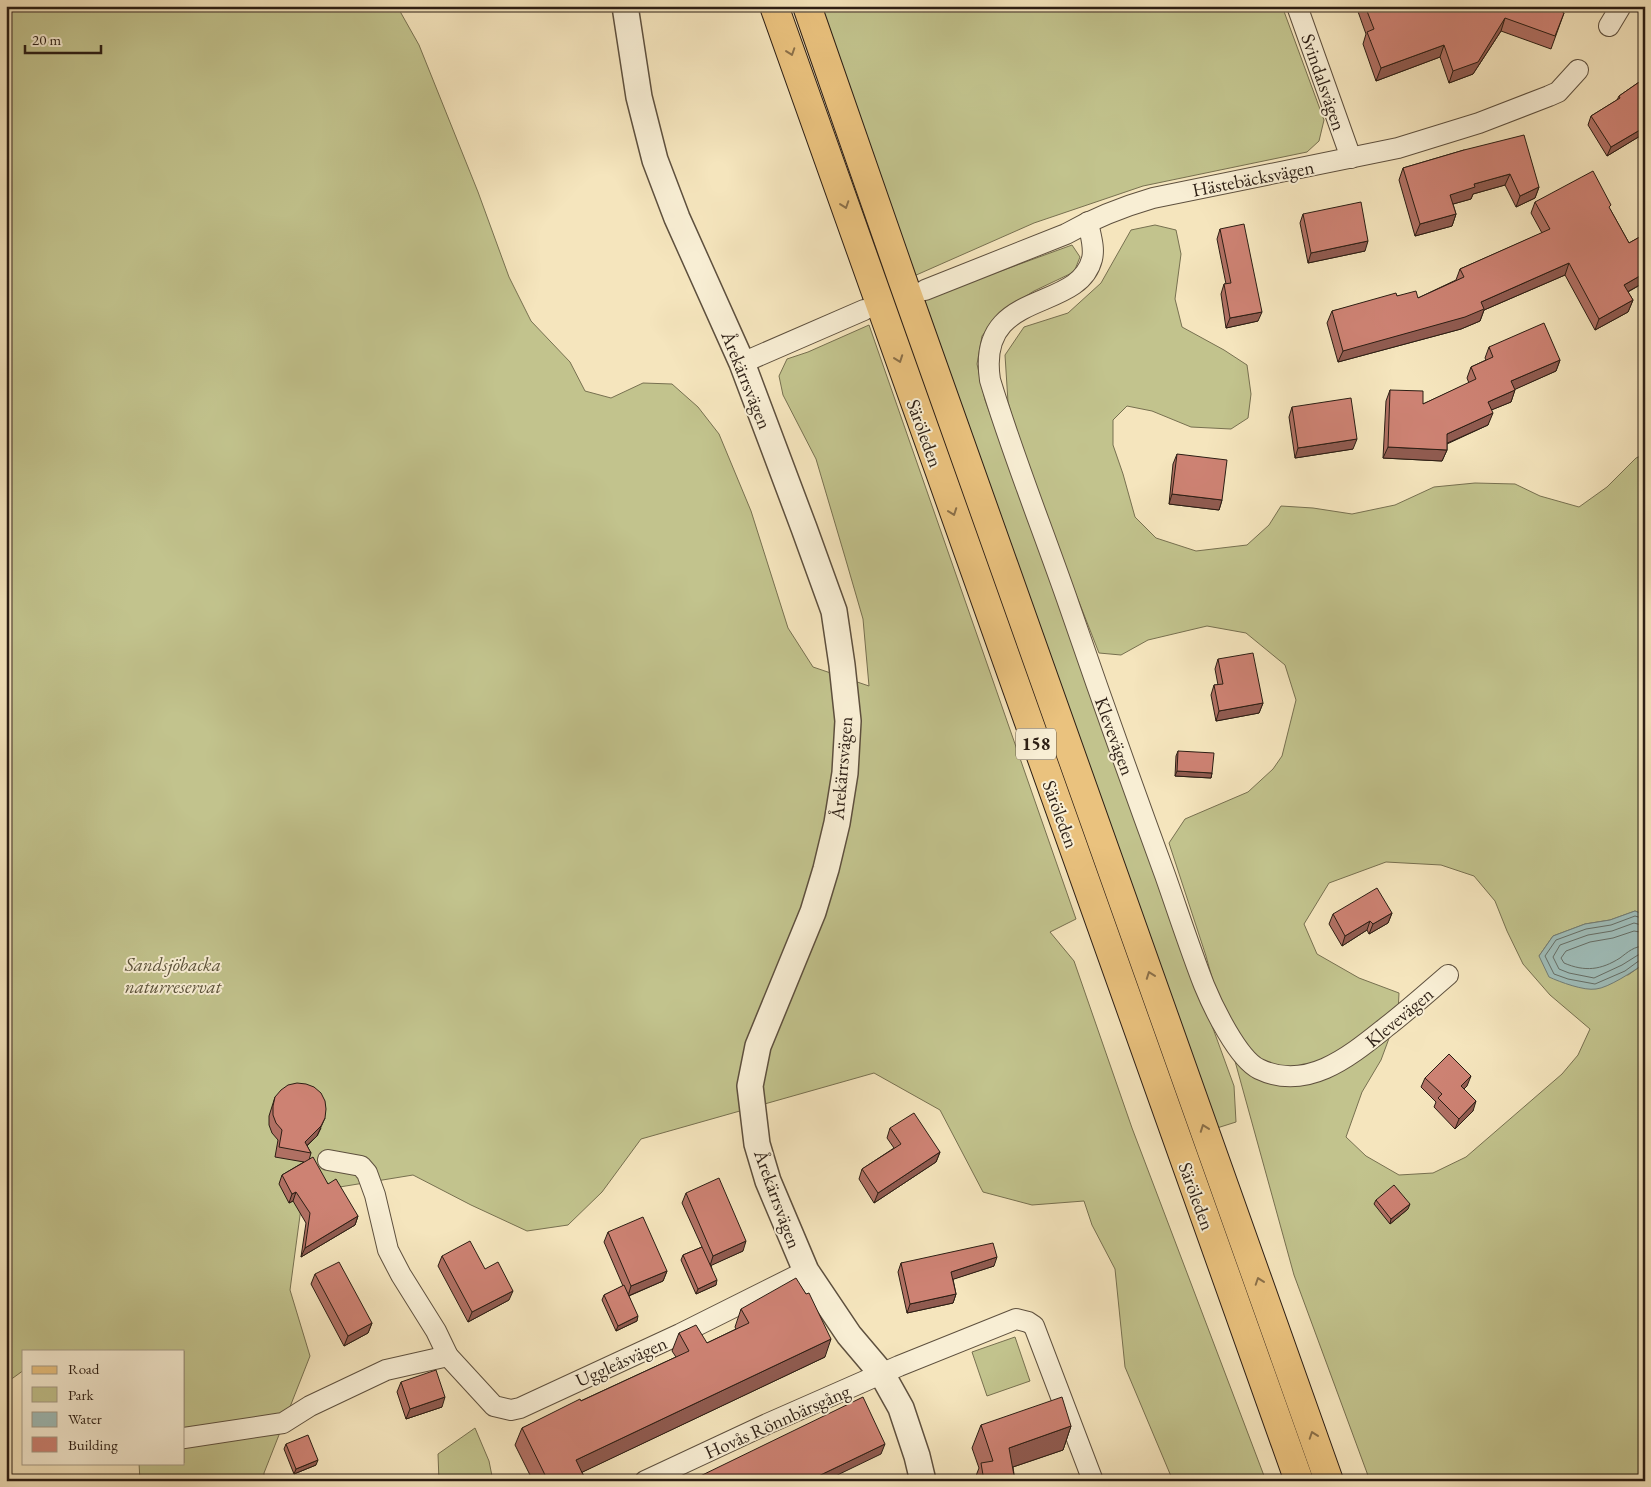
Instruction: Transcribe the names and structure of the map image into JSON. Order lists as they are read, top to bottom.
{
  "streets": {
    "main road": ["Säröleden", "158"],
    "street": [
      "Svindalsvägen",
      "Hästebäcksvägen",
      "Årekärrsvägen",
      "Klevevägen",
      "Uggleåsvägen",
      "Hovås Rönnbärsgång"
    ]
  },
  "crossings": [
    ["Svindalsvägen", "Hästebäcksvägen"],
    ["Hästebäcksvägen", "Klevevägen"],
    ["Årekärrsvägen", "Uggleåsvägen"],
    ["Årekärrsvägen", "Hovås Rönnbärsgång"]
  ],
  "parks": ["Sandsjöbacka naturreservat"],
  "legend": [
    "Road",
    "Park",
    "Water",
    "Building"
  ],
  "scale_bar": "20 m"
}
